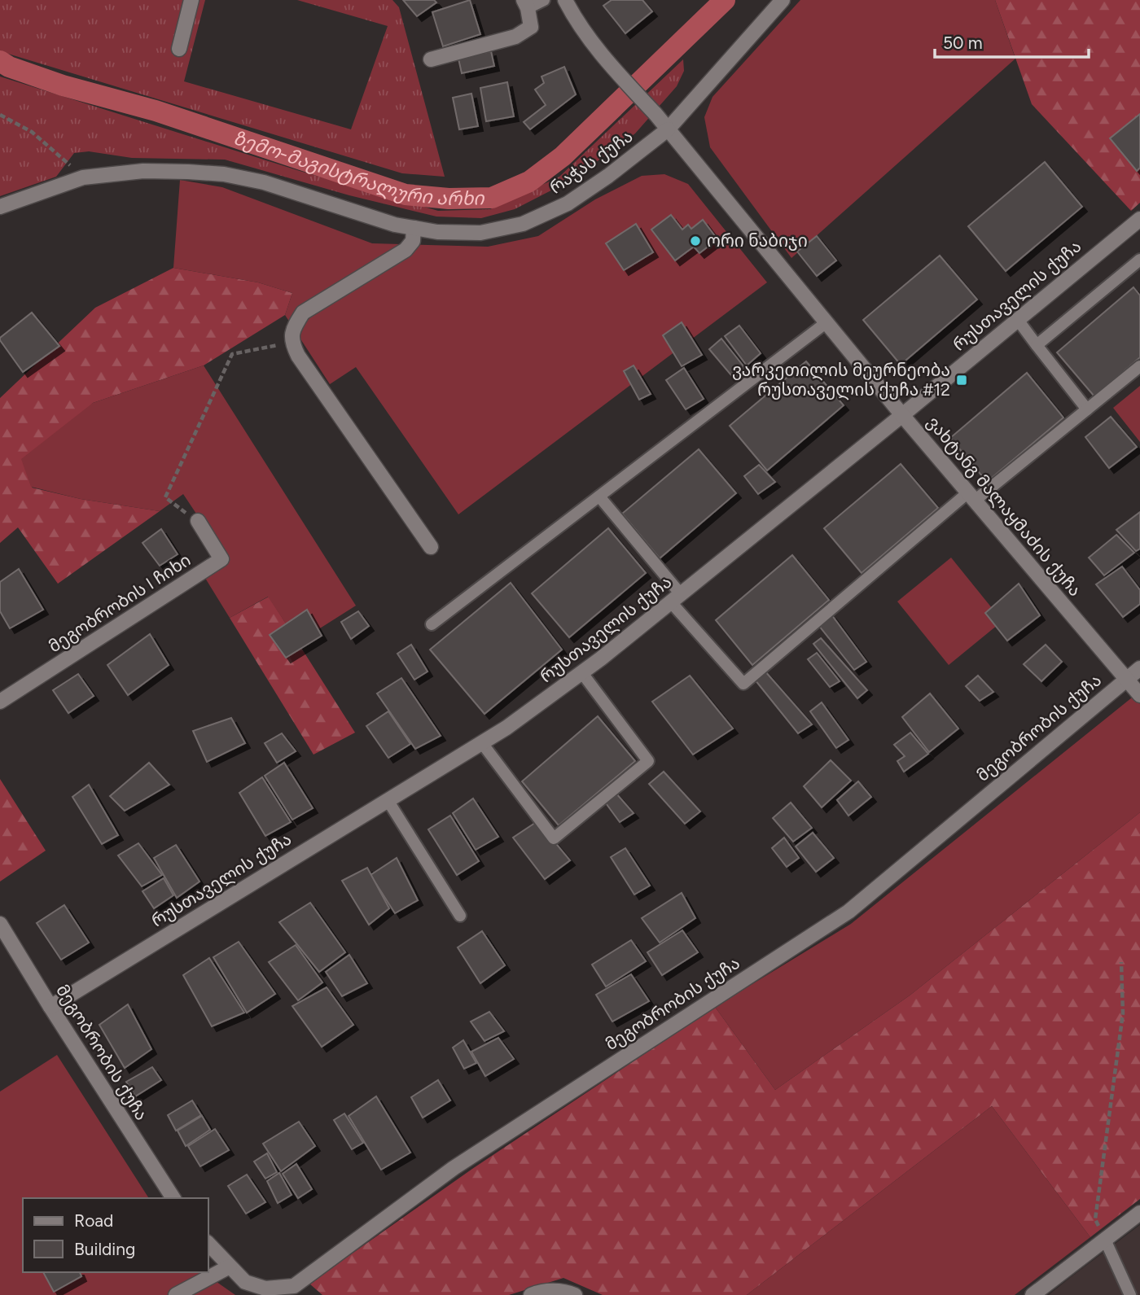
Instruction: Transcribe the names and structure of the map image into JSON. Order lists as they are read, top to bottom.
{
  "streets": {
    "street": [
      "რაჭას ქუჩა",
      "რუსთაველის ქუჩა",
      "ვახტანგ მალაყმაძის ქუჩა",
      "მეგობრობის I ჩიხი",
      "მეგობრობის ქუჩა"
    ]
  },
  "crossings": [
    ["რაჭას ქუჩა", "ვახტანგ მალაყმაძის ქუჩა"],
    ["რუსთაველის ქუჩა", "ვახტანგ მალაყმაძის ქუჩა"],
    ["რუსთაველის ქუჩა", "მეგობრობის ქუჩა"],
    ["ვახტანგ მალაყმაძის ქუჩა", "მეგობრობის ქუჩა"]
  ],
  "water": ["ზემო-მაგისტრალური არხი"],
  "places": {
    "other": ["ორი ნაბიჯი"],
    "transit": ["ვარკეთილის მეურნეობა რუსთაველის ქუჩა #12"]
  },
  "legend": ["Road", "Building"],
  "scale_bar": "50 m"
}
